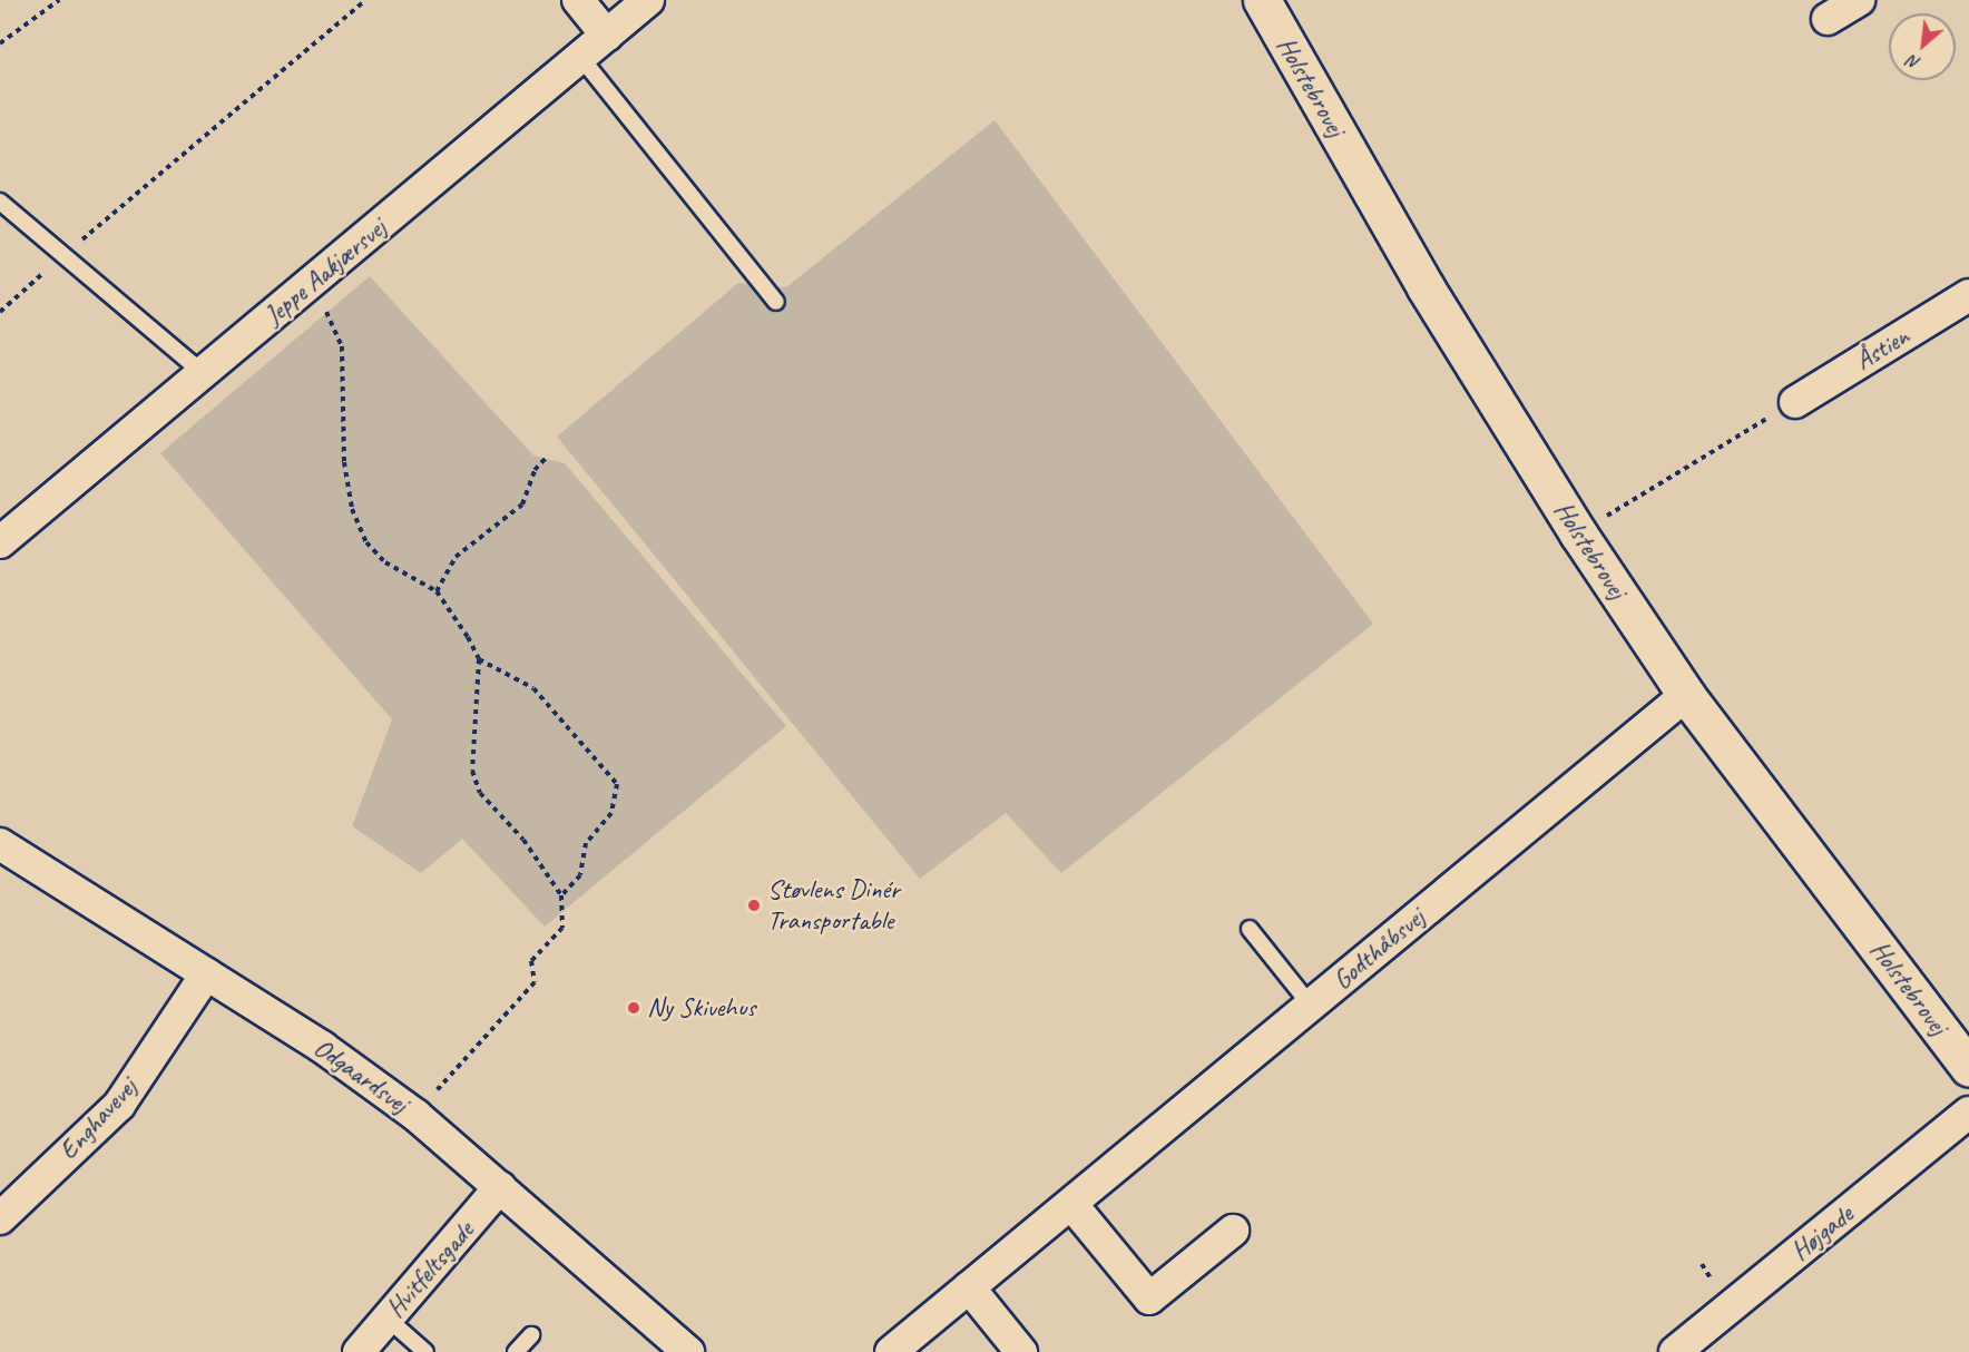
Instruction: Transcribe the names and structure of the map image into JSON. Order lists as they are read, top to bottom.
{
  "streets": {
    "street": [
      "Holstebrovej",
      "Jeppe Aakjærsvej",
      "Åstien",
      "Godthåbsvej",
      "Odgaardsvej",
      "Enghavevej",
      "Højgade",
      "Hvitfeltsgade"
    ]
  },
  "crossings": [
    ["Holstebrovej", "Godthåbsvej"],
    ["Odgaardsvej", "Enghavevej"],
    ["Odgaardsvej", "Hvitfeltsgade"]
  ],
  "places": ["Støvlens Dinér Transportable", "Ny Skivehus"],
  "north": "bottom left"
}
